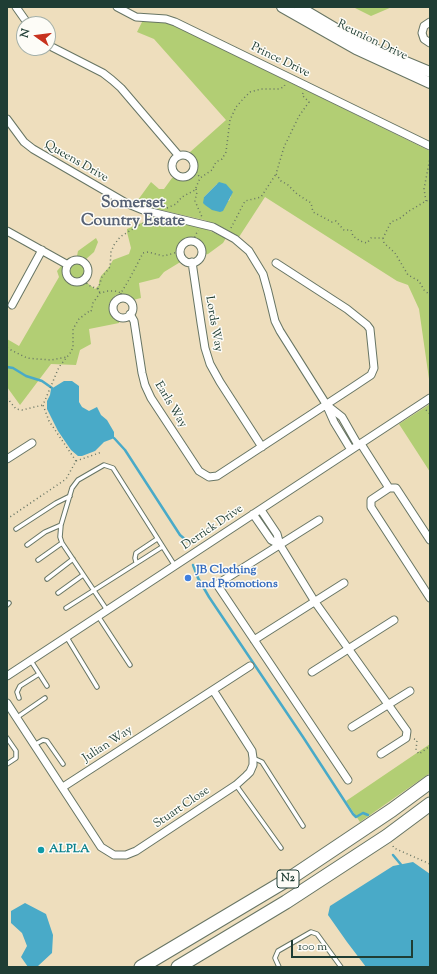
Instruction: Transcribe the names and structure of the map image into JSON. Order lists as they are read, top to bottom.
{
  "streets": {
    "highway": ["N2"],
    "street": [
      "Reunion Drive",
      "Prince Drive",
      "Queens Drive",
      "Lords Way",
      "Earls Way",
      "Derrick Drive",
      "Julian Way",
      "Stuart Close"
    ]
  },
  "crossings": [
    ["Queens Drive", "Derrick Drive"],
    ["Lords Way", "Earls Way"],
    ["Julian Way", "Stuart Close"]
  ],
  "districts": ["Somerset Country Estate"],
  "places": ["JB Clothing and Promotions", "ALPLA"],
  "scale_bar": "100 m",
  "north": "left"
}
